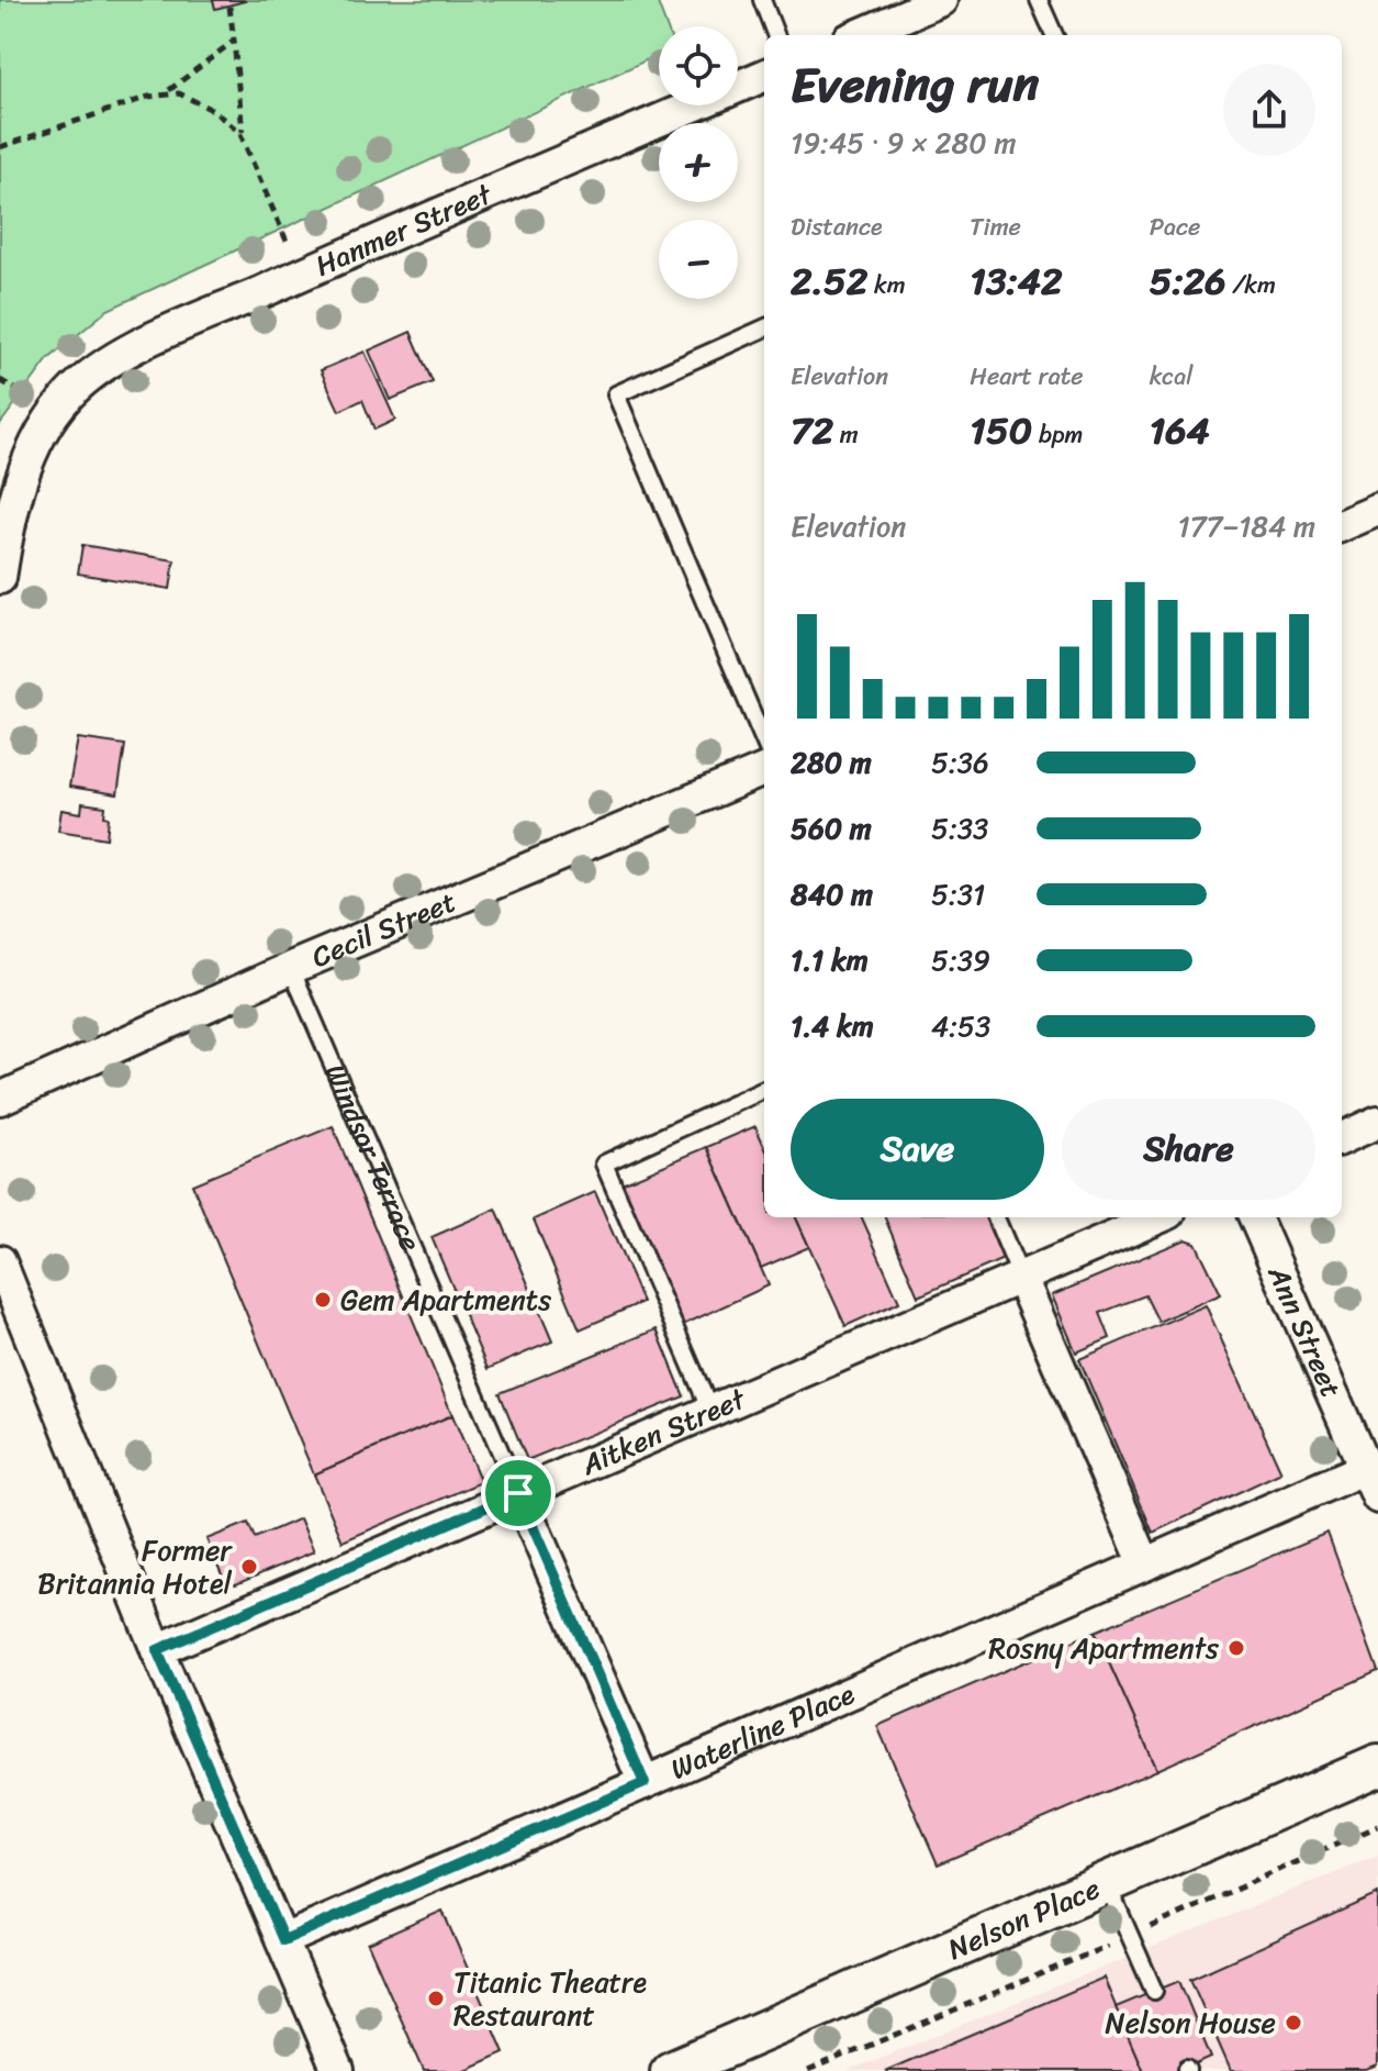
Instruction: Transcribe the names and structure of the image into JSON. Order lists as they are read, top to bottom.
{
  "streets": {
    "street": [
      "Hanmer Street",
      "Cecil Street",
      "Windsor Terrace",
      "Ann Street",
      "Aitken Street",
      "Waterline Place",
      "Nelson Place"
    ]
  },
  "crossings": [
    ["Cecil Street", "Windsor Terrace"],
    ["Windsor Terrace", "Aitken Street"],
    ["Windsor Terrace", "Waterline Place"],
    ["Ann Street", "Waterline Place"]
  ],
  "places": [
    "Gem Apartments",
    "Former Britannia Hotel",
    "Rosny Apartments",
    "Titanic Theatre Restaurant",
    "Nelson House"
  ],
  "page": {
    "map_buttons": ["+", "−"],
    "heading": ["Evening run", "19:45 · 9 × 280 m"],
    "stats": [
      ["Distance", "2.52 km"],
      ["Time", "13:42"],
      ["Pace", "5:26 /km"],
      ["Elevation", "72 m"],
      ["Heart rate", "150 bpm"],
      ["kcal", "164"]
    ],
    "chart": ["Elevation", "177–184 m"],
    "list": [
      {
        "name": "280 m",
        "note": "5:36"
      },
      {
        "name": "560 m",
        "note": "5:33"
      },
      {
        "name": "840 m",
        "note": "5:31"
      },
      {
        "name": "1.1 km",
        "note": "5:39"
      },
      {
        "name": "1.4 km",
        "note": "4:53"
      }
    ],
    "buttons": ["Save", "Share"]
  }
}
